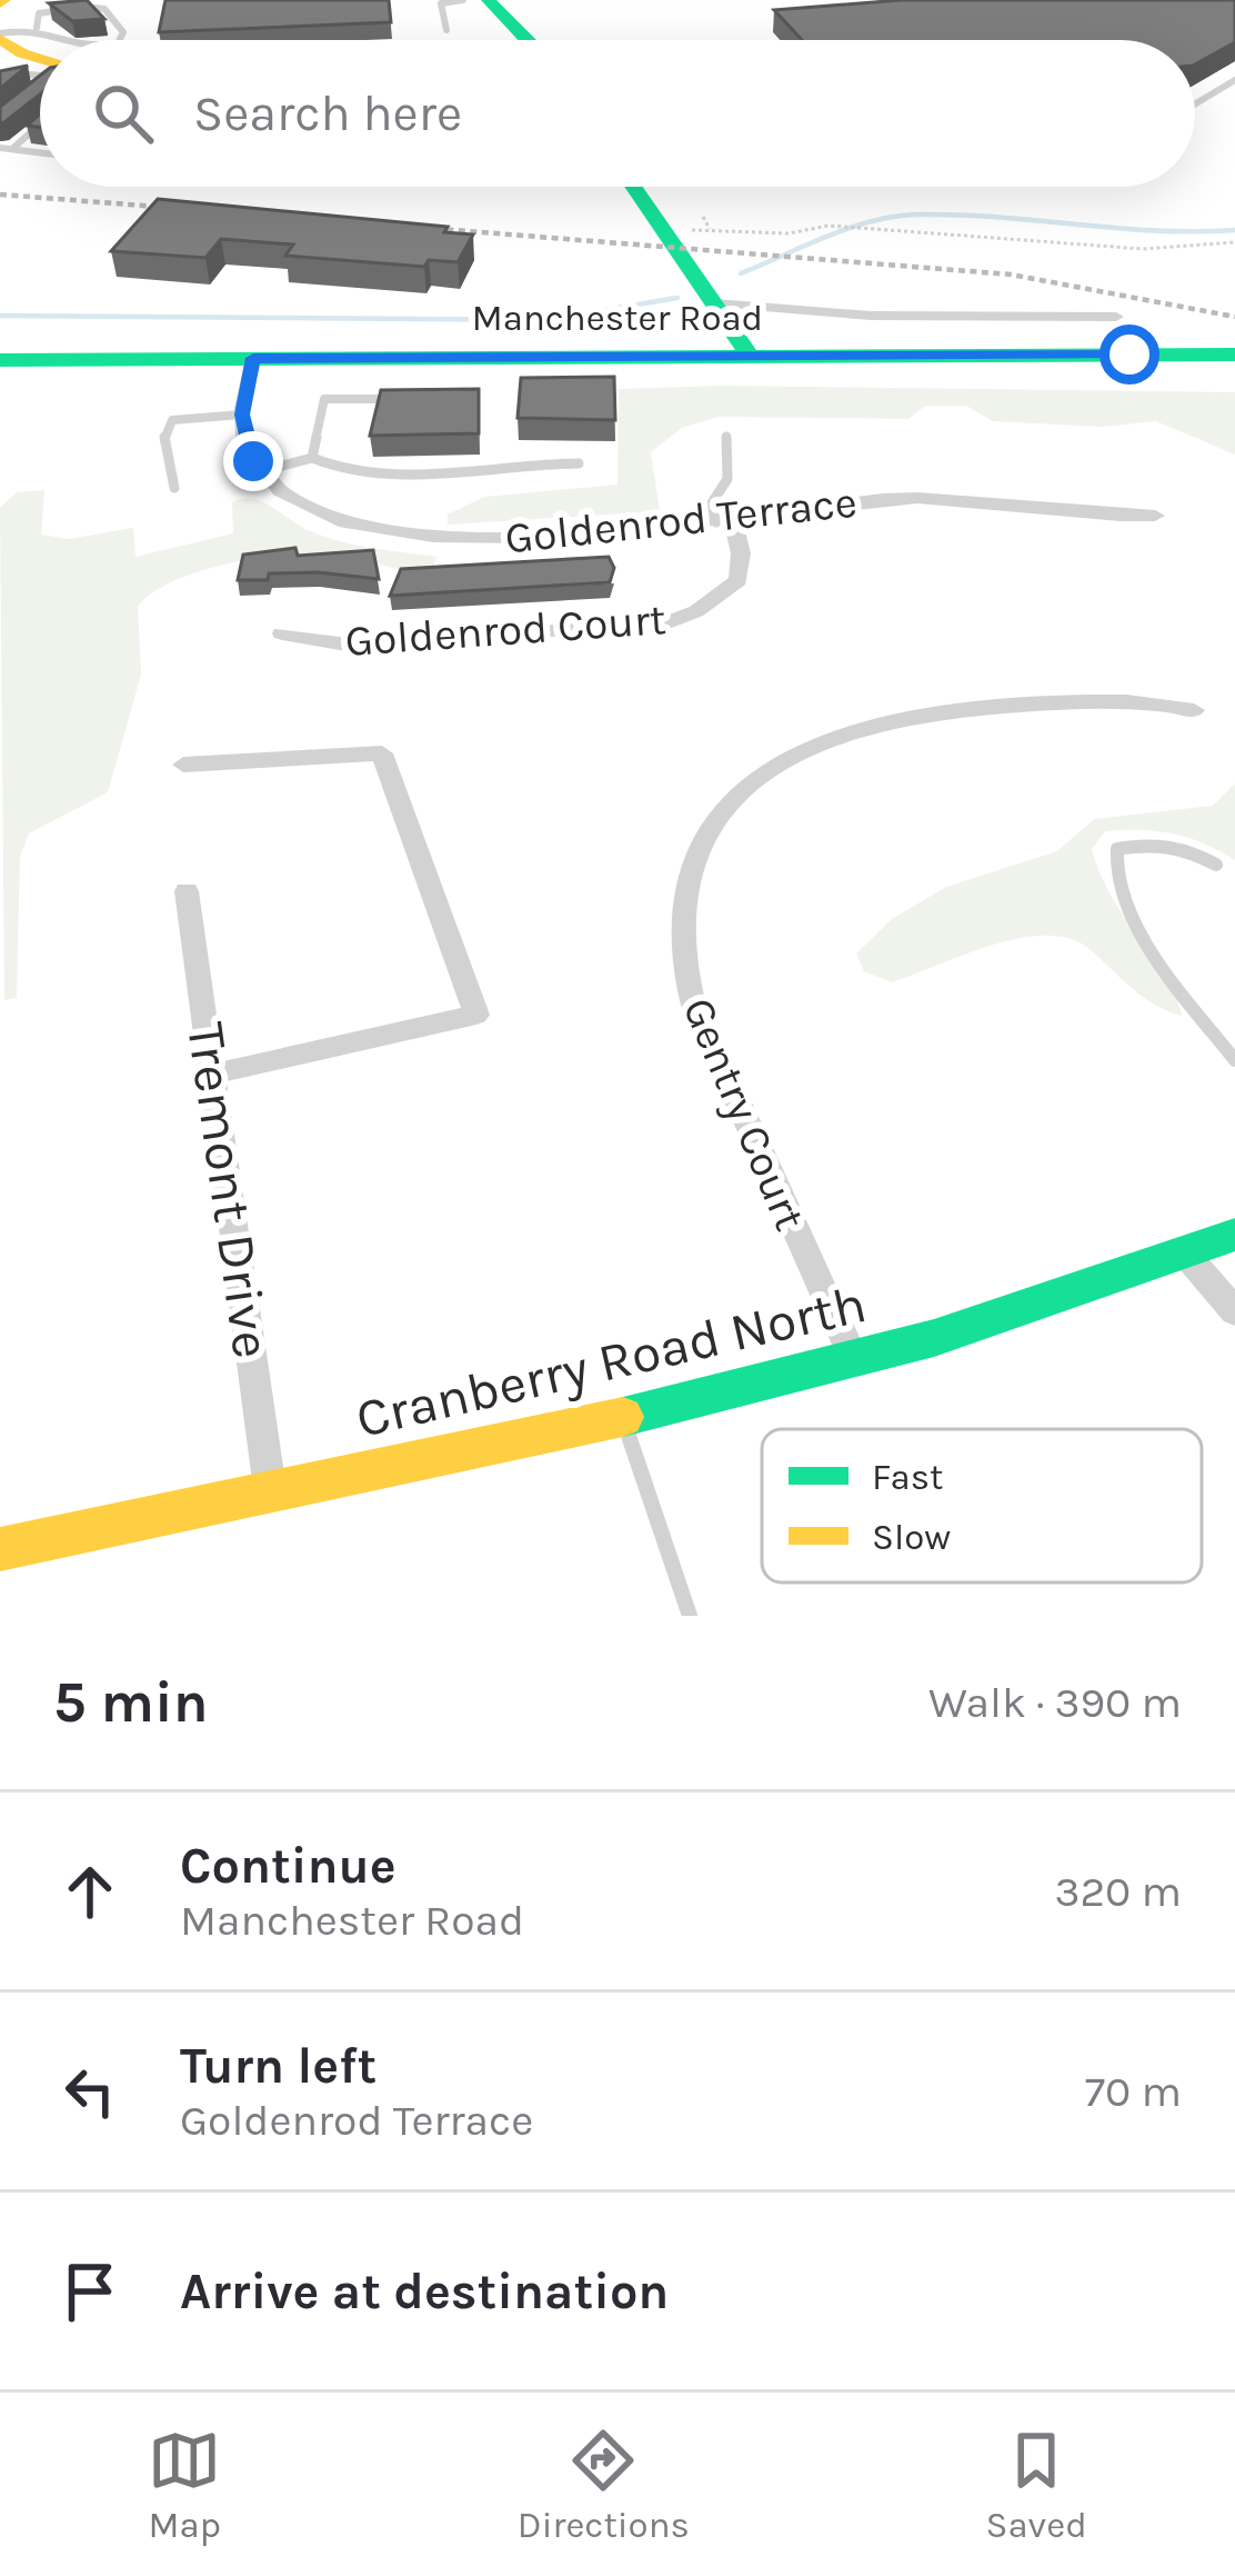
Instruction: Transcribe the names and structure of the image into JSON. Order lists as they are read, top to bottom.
{
  "streets": {
    "main road": ["Manchester Road", "Cranberry Road North"],
    "street": [
      "Goldenrod Terrace",
      "Goldenrod Court",
      "Gentry Court",
      "Tremont Drive"
    ]
  },
  "crossings": [
    ["Goldenrod Terrace", "Goldenrod Court"],
    ["Gentry Court", "Cranberry Road North"],
    ["Tremont Drive", "Cranberry Road North"]
  ],
  "legend": ["Fast", "Slow"],
  "page": {
    "search": "Search here",
    "heading": ["5 min", "Walk · 390 m"],
    "list": [
      ["Continue", "Manchester Road", "320 m"],
      ["Turn left", "Goldenrod Terrace", "70 m"],
      "Arrive at destination"
    ],
    "nav": ["Map", "Directions", "Saved"]
  }
}
